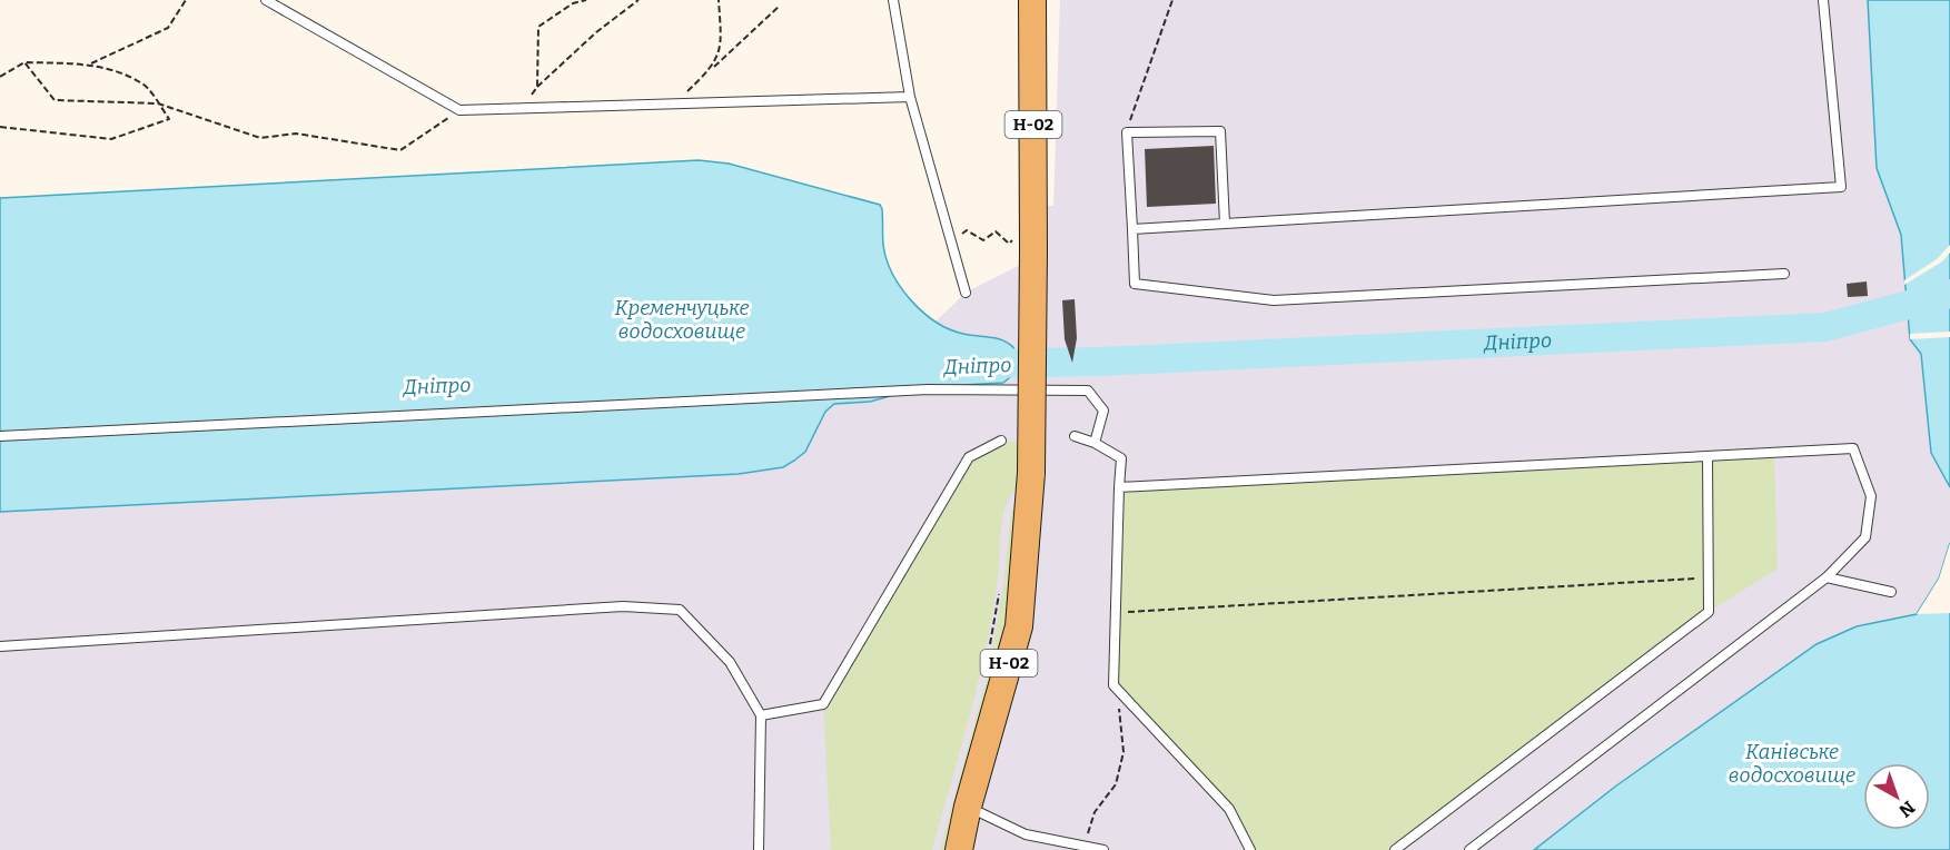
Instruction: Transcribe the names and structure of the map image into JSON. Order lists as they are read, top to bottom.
{
  "streets": {
    "main road": ["Н-02"]
  },
  "water": ["Кременчуцьке водосховище", "Дніпро", "Канівське водосховище"],
  "north": "bottom right"
}
